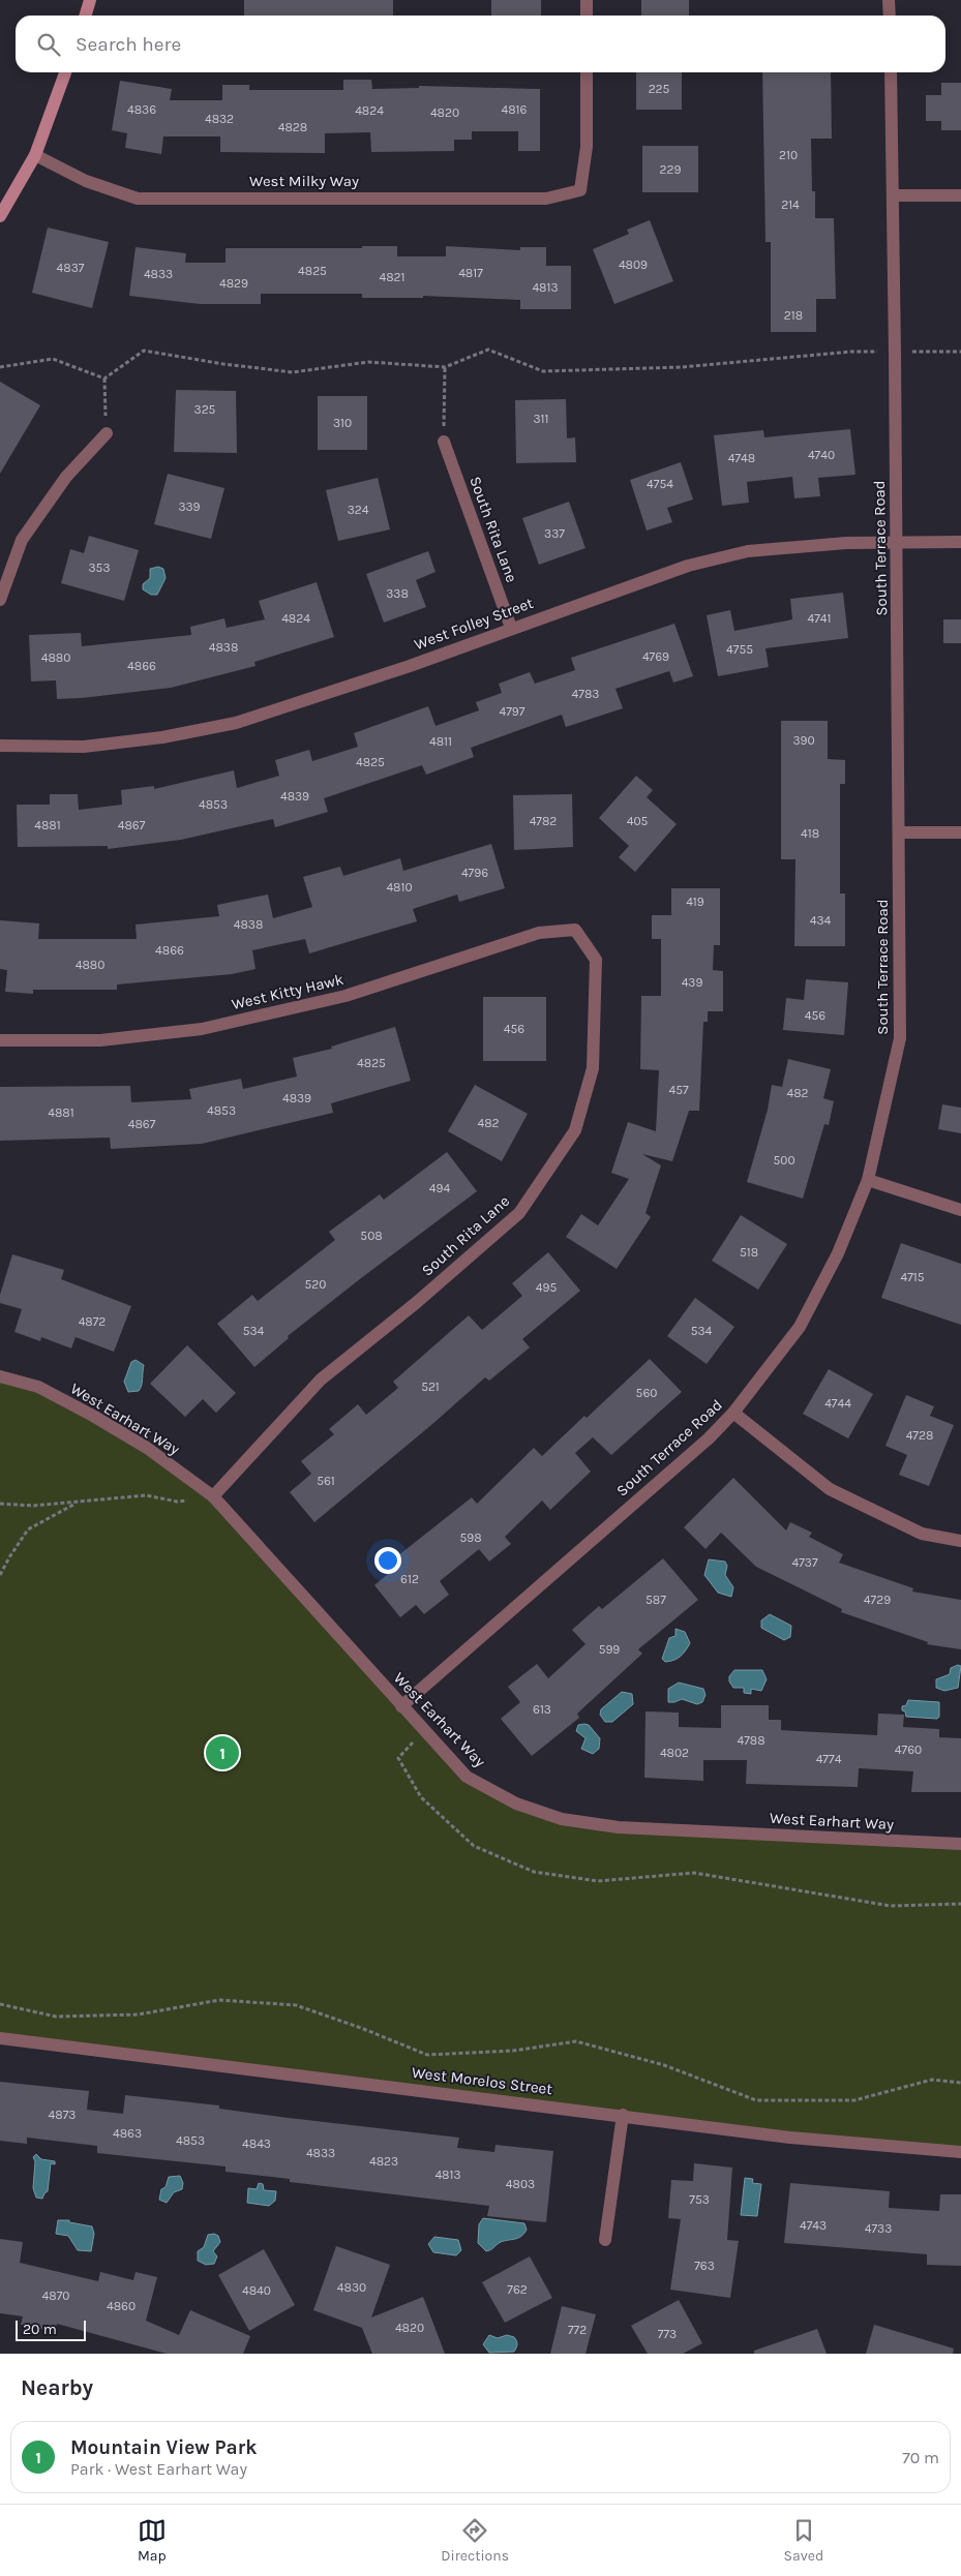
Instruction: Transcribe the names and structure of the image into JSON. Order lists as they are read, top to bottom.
{
  "streets": {
    "street": [
      "West Milky Way",
      "South Rita Lane",
      "South Terrace Road",
      "West Folley Street",
      "West Kitty Hawk",
      "West Earhart Way",
      "West Morelos Street"
    ]
  },
  "crossings": [
    ["South Rita Lane", "West Folley Street"],
    ["South Rita Lane", "West Kitty Hawk"],
    ["South Rita Lane", "West Earhart Way"],
    ["South Terrace Road", "West Folley Street"],
    ["South Terrace Road", "West Earhart Way"]
  ],
  "house_numbers": [
    "225",
    "4836",
    "4816",
    "4824",
    "4820",
    "4832",
    "4828",
    "210",
    "229",
    "214",
    "4809",
    "4837",
    "4825",
    "4817",
    "4833",
    "4821",
    "4829",
    "4813",
    "218",
    "325",
    "311",
    "310",
    "4740",
    "4748",
    "4754",
    "339",
    "324",
    "337",
    "353",
    "338",
    "4824",
    "4741",
    "4838",
    "4755",
    "4769",
    "4880",
    "4866",
    "4783",
    "4797",
    "390",
    "4811",
    "4825",
    "4839",
    "4853",
    "4782",
    "405",
    "4881",
    "4867",
    "418",
    "4796",
    "4810",
    "419",
    "434",
    "4838",
    "4866",
    "4880",
    "439",
    "456",
    "456",
    "4825",
    "457",
    "482",
    "4839",
    "4853",
    "4881",
    "482",
    "4867",
    "500",
    "494",
    "508",
    "518",
    "4715",
    "520",
    "495",
    "4872",
    "534",
    "534",
    "521",
    "560",
    "4744",
    "4728",
    "561",
    "598",
    "4737",
    "612",
    "587",
    "4729",
    "599",
    "613",
    "4788",
    "4760",
    "4802",
    "4774",
    "4873",
    "4863",
    "4853",
    "4843",
    "4833",
    "4823",
    "4813",
    "4803",
    "753",
    "4743",
    "4733",
    "763",
    "4830",
    "762",
    "4840",
    "4870",
    "4860",
    "4820",
    "772",
    "773"
  ],
  "scale_bar": "20 m",
  "page": {
    "search": "Search here",
    "pins": "1",
    "scale": "20 m",
    "heading": "Nearby",
    "list": [
      {
        "mark": "1",
        "name": "Mountain View Park",
        "note": "Park · West Earhart Way",
        "value": "70 m"
      }
    ],
    "nav": ["Map", "Directions", "Saved"]
  }
}
